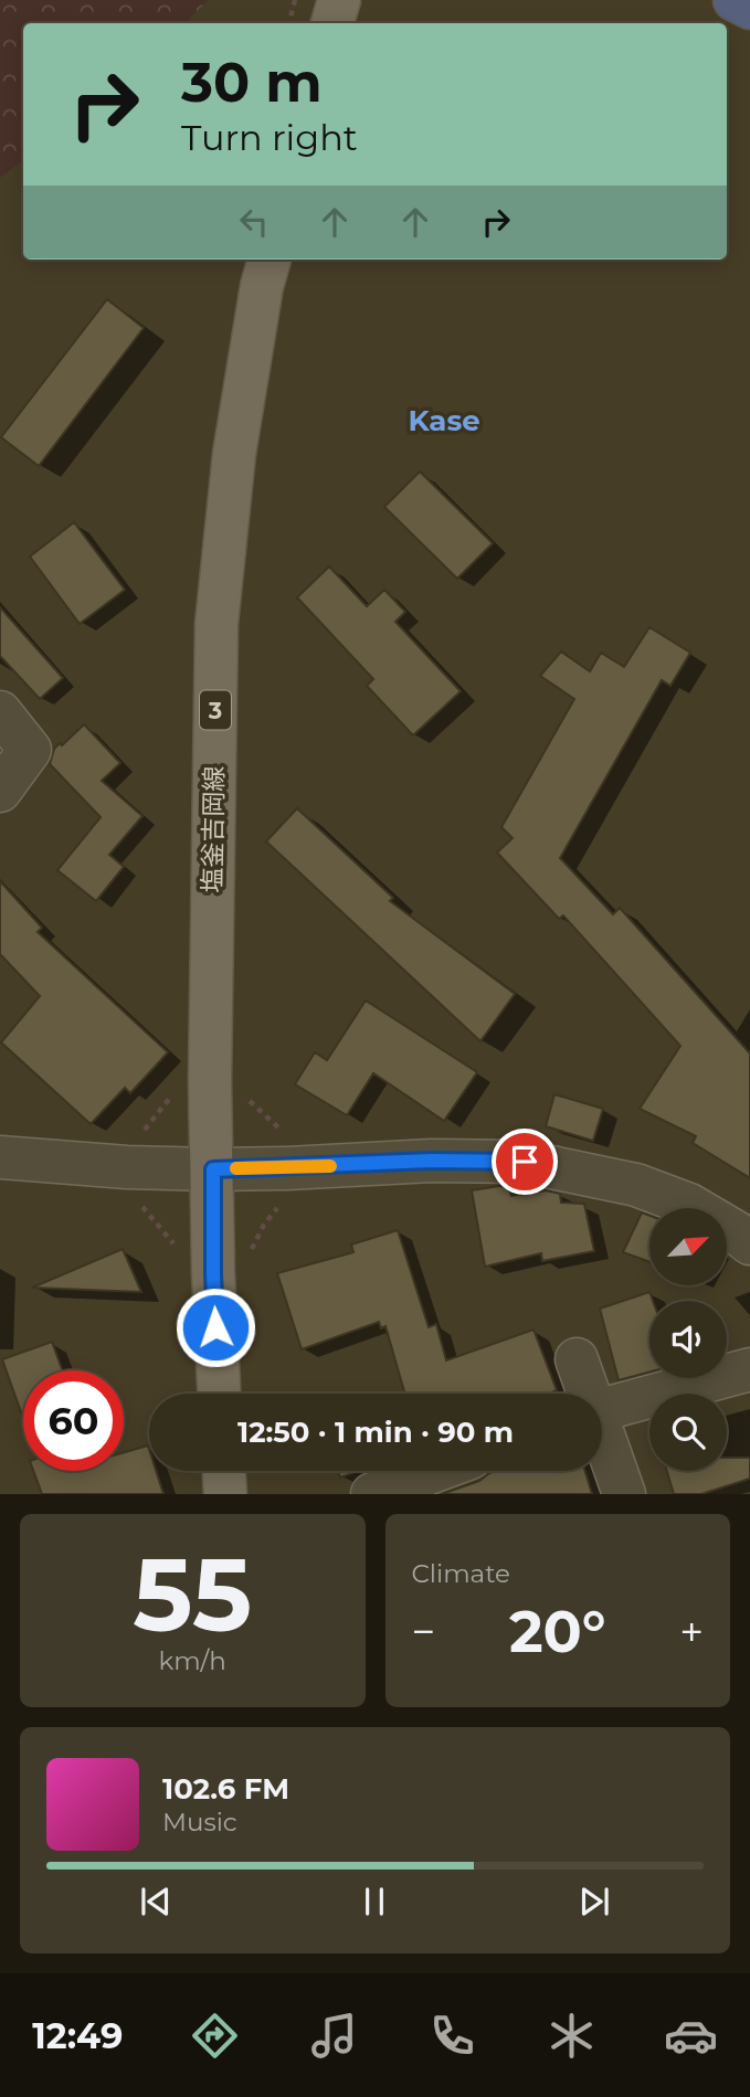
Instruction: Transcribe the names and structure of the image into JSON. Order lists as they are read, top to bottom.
{
  "streets": {
    "main road": ["3", "塩釜吉岡線"]
  },
  "districts": ["Kase"],
  "north": "top right",
  "page": {
    "turn": ["30 m", "Turn right"],
    "limit": "60",
    "trip": "12:50 · 1 min · 90 m",
    "tile": [
      ["55", "km/h"],
      "Climate"
    ],
    "heat": ["−", "20°", "+"],
    "song": ["102.6 FM", "Music"],
    "tabs": "12:49"
  }
}
